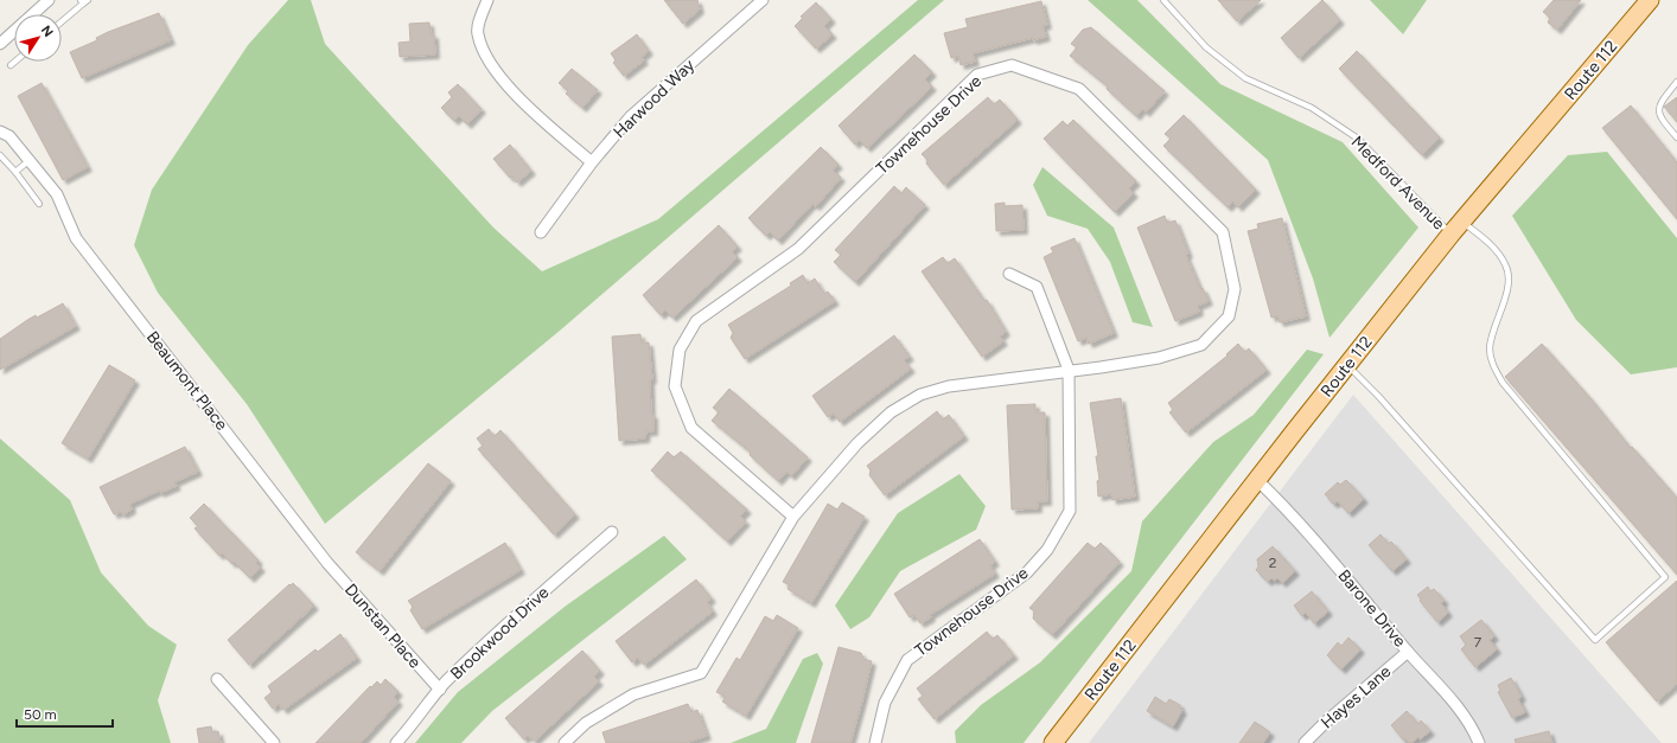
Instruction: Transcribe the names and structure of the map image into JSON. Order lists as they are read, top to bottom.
{
  "streets": {
    "main road": ["Route 112"],
    "street": [
      "Harwood Way",
      "Townehouse Drive",
      "Beaumont Place",
      "Barone Drive",
      "Dunstan Place",
      "Brookwood Drive",
      "Hayes Lane"
    ],
    "lane": ["Medford Avenue"]
  },
  "crossings": [
    ["Route 112", "Medford Avenue"],
    ["Route 112", "Barone Drive"],
    ["Beaumont Place", "Dunstan Place"],
    ["Barone Drive", "Hayes Lane"],
    ["Dunstan Place", "Brookwood Drive"]
  ],
  "house_numbers": ["2", "7"],
  "scale_bar": "50 m",
  "north": "top right"
}
